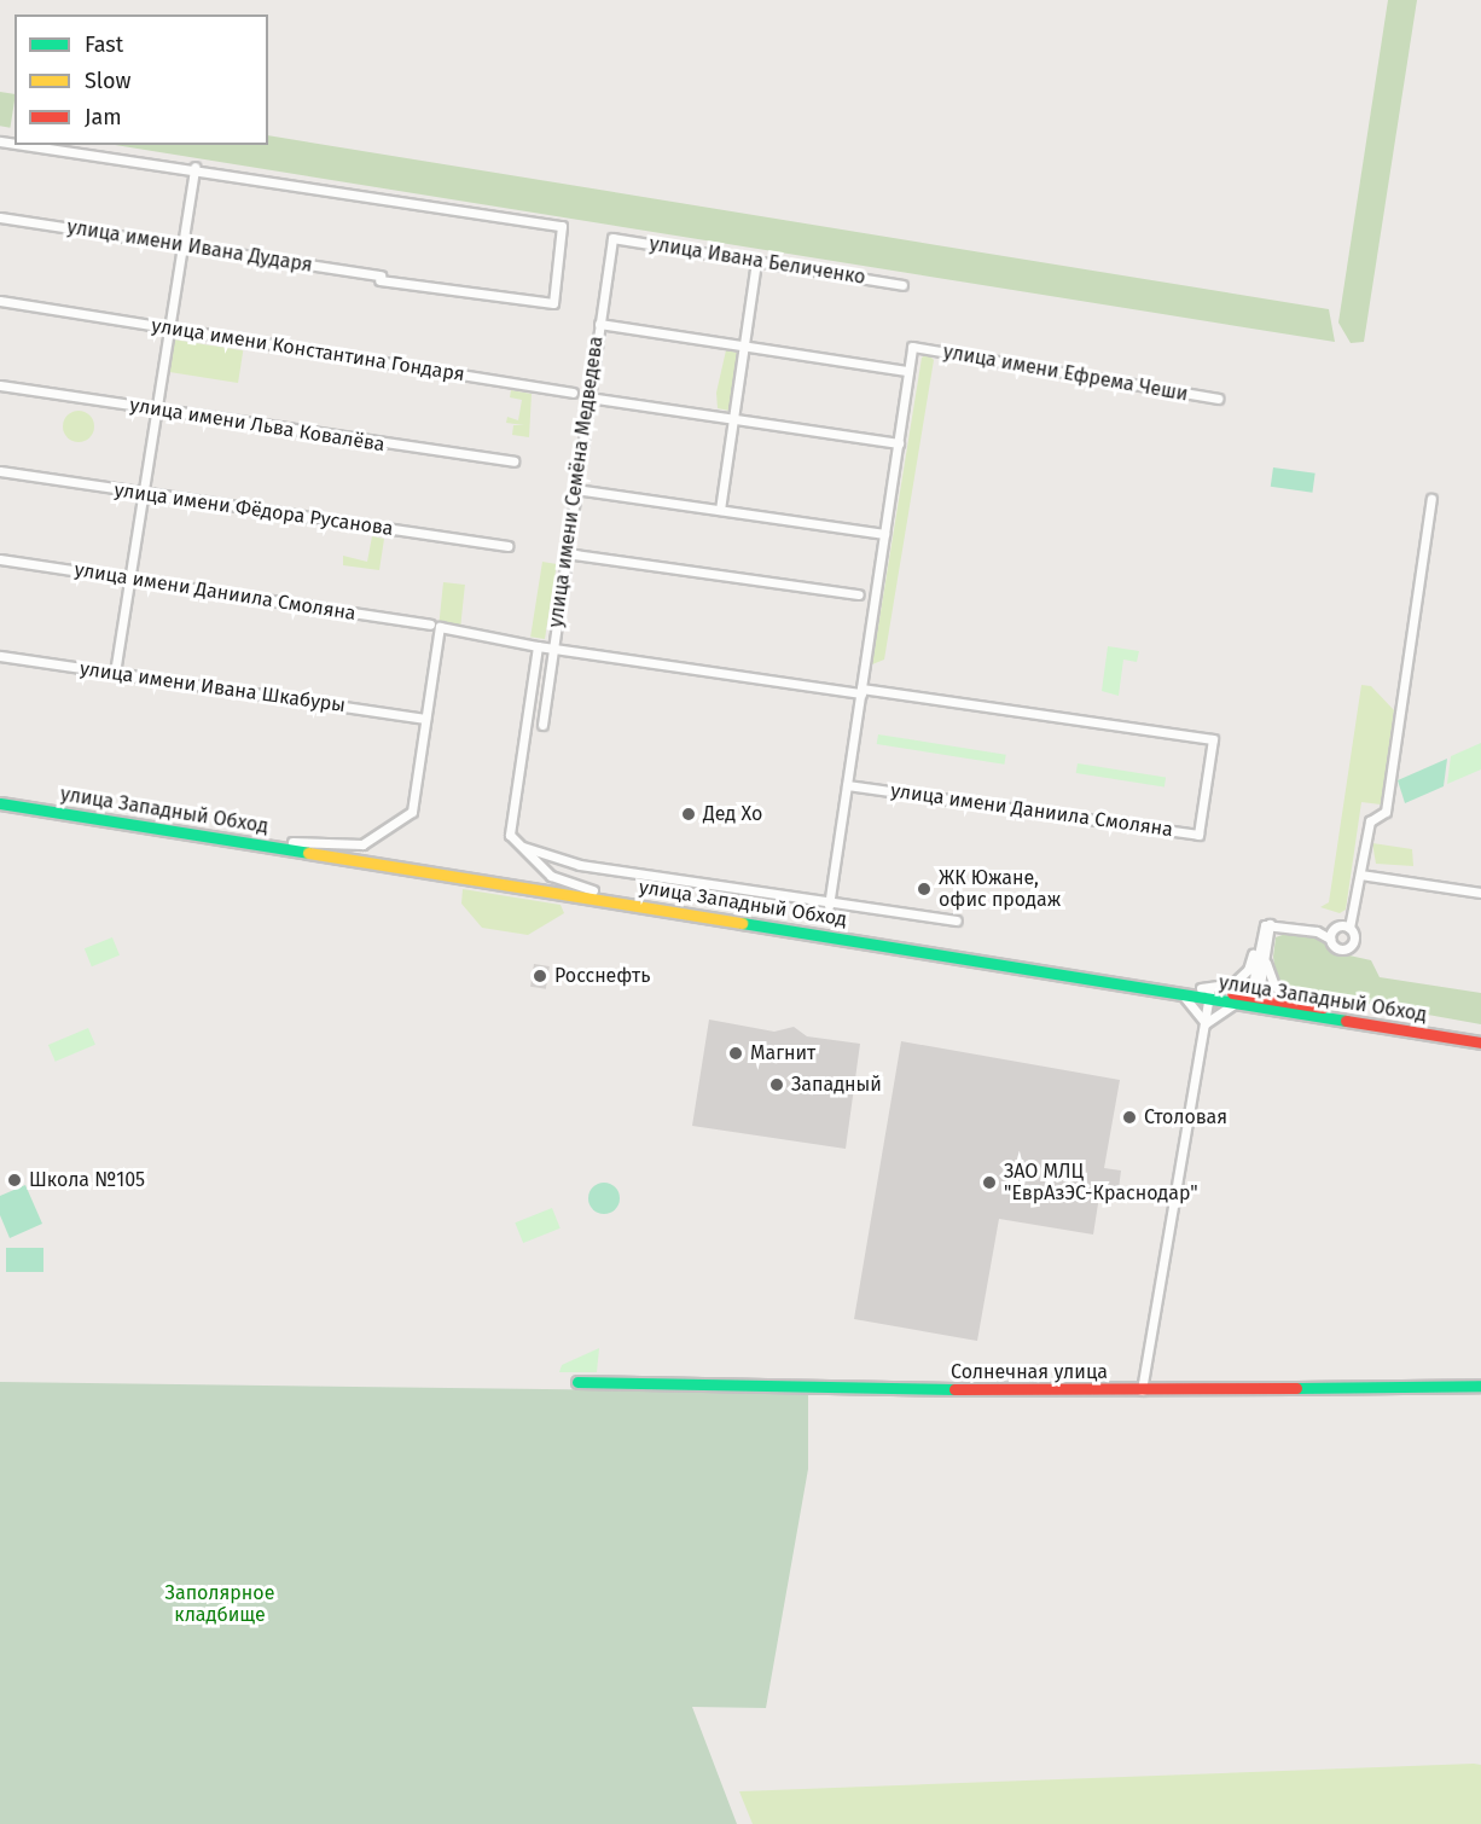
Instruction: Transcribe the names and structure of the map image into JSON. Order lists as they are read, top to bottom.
{
  "streets": {
    "main road": ["улица Западный Обход", "Солнечная улица"],
    "street": [
      "улица имени Ивана Дударя",
      "улица Ивана Беличенко",
      "улица имени Константина Гондаря",
      "улица имени Ефрема Чеши",
      "улица имени Льва Ковалёва",
      "улица имени Семёна Медведева",
      "улица имени Фёдора Русанова",
      "улица имени Даниила Смоляна",
      "улица имени Ивана Шкабуры"
    ]
  },
  "crossings": [
    ["улица Ивана Беличенко", "улица имени Семёна Медведева"],
    ["улица имени Семёна Медведева", "улица имени Даниила Смоляна"],
    ["улица имени Даниила Смоляна", "улица имени Ивана Шкабуры"]
  ],
  "parks": ["Заполярное кладбище"],
  "places": [
    "Дед Хо",
    "ЖК Южане, офис продаж",
    "Росснефть",
    "Магнит",
    "Западный",
    "Столовая",
    "Школа №105",
    "ЗАО МЛЦ \"ЕврАзЭС-Краснодар\""
  ],
  "legend": ["Fast", "Slow", "Jam"]
}
